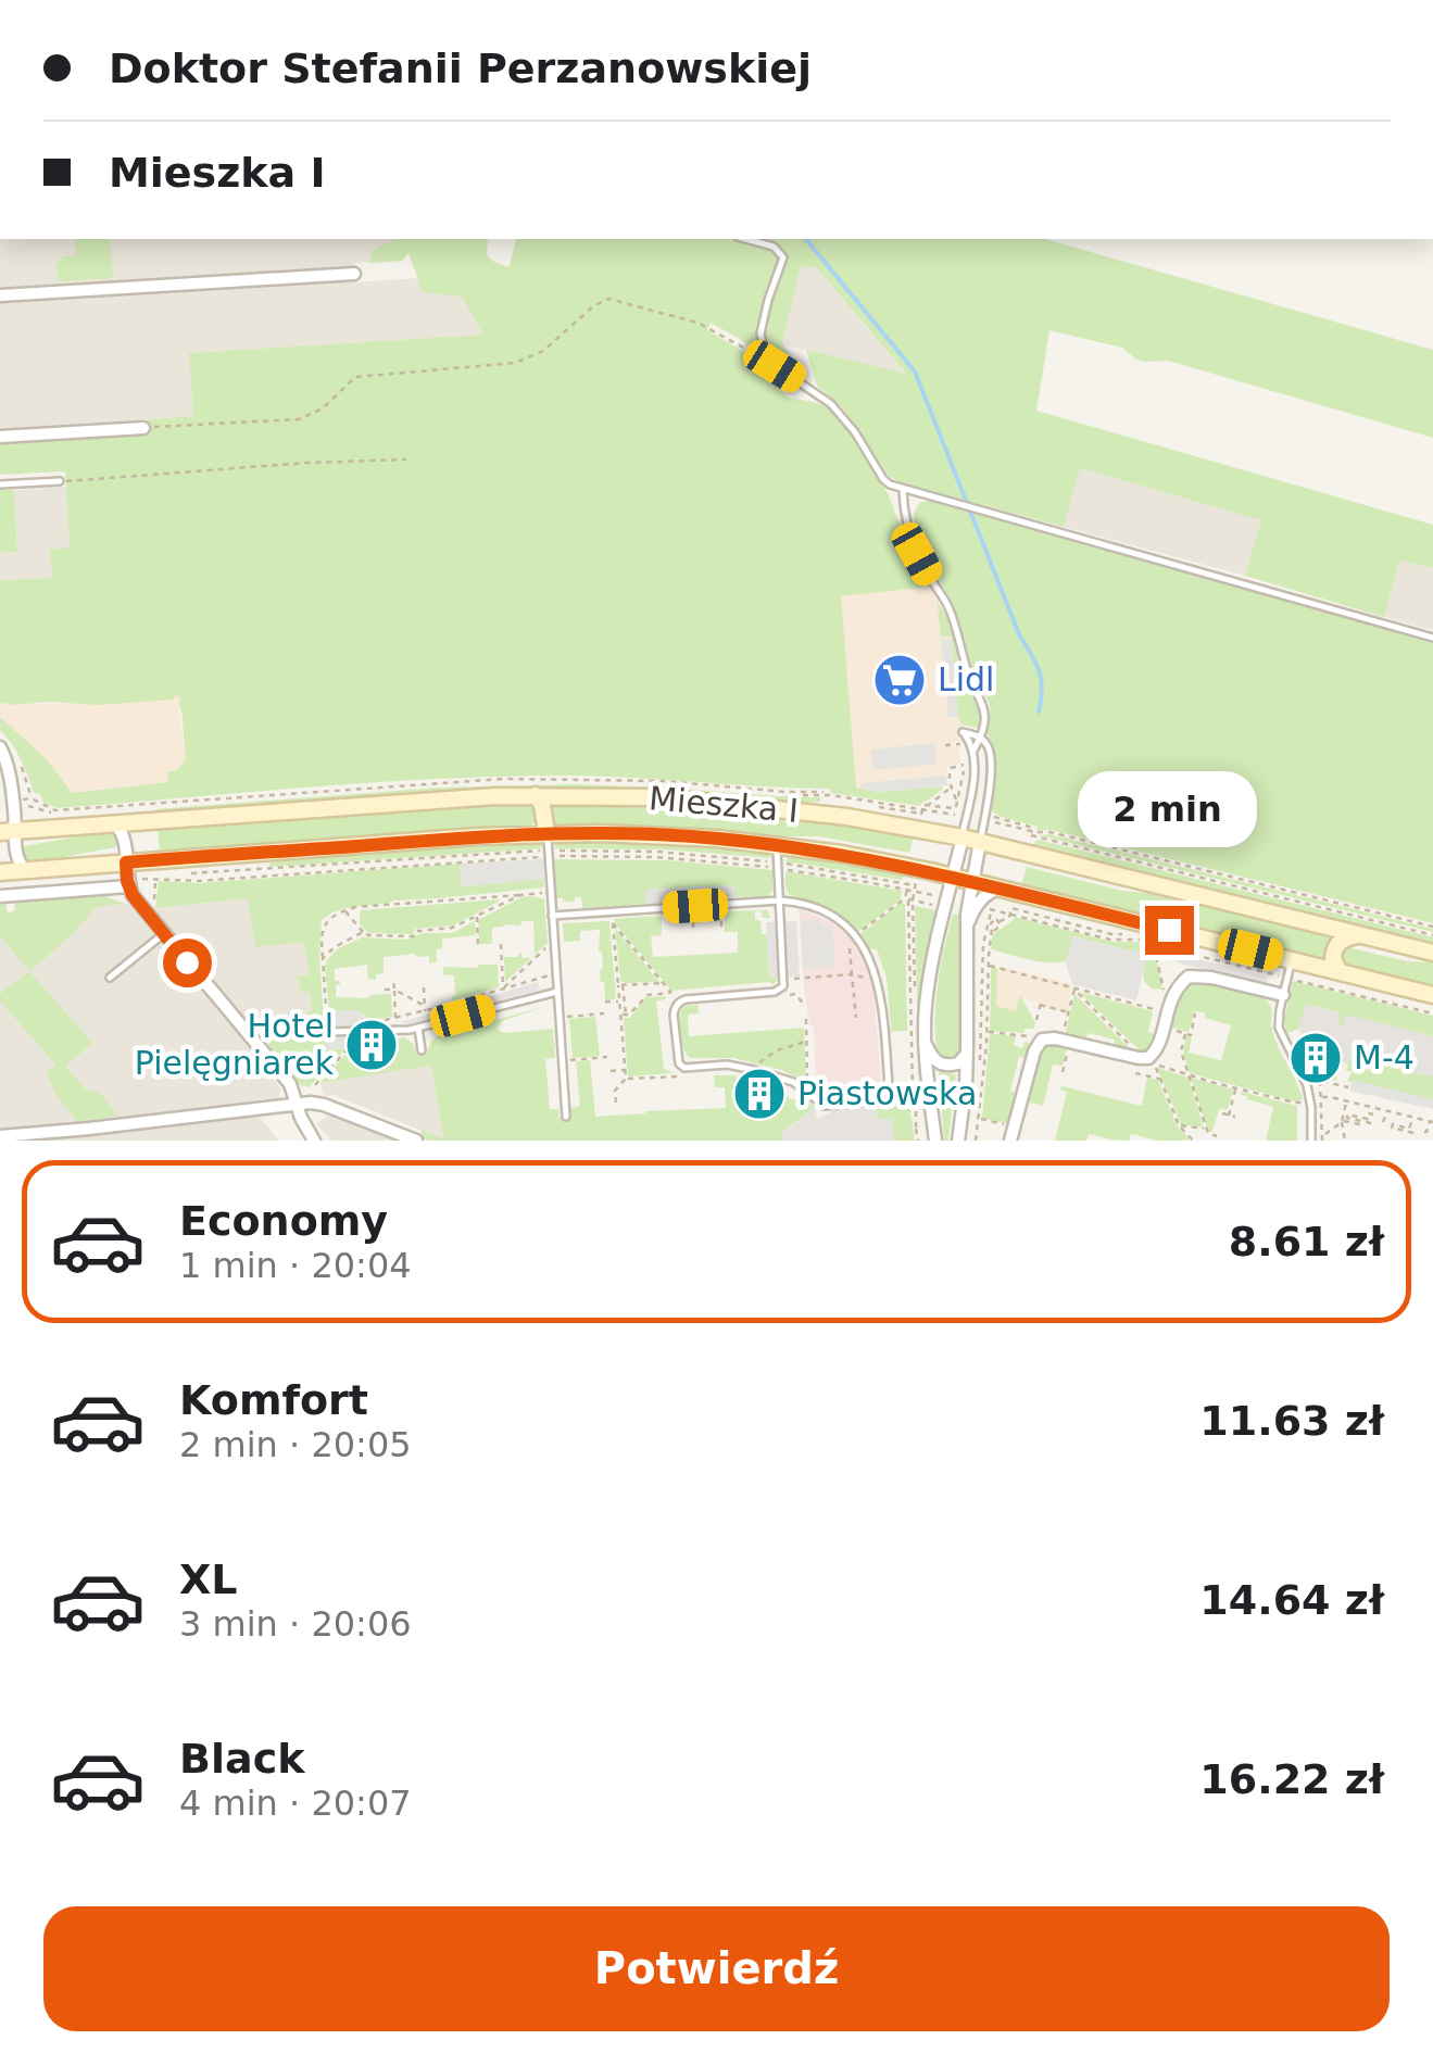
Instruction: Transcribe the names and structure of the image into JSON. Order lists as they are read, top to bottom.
{
  "streets": {
    "street": ["Mieszka I"]
  },
  "places": {
    "supermarket": ["Lidl"],
    "building": ["Hotel Pielęgniarek", "M-4", "Piastowska"]
  },
  "page": {
    "banner": ["Doktor Stefanii Perzanowskiej", "Mieszka I"],
    "bubble": "2 min",
    "list": [
      {
        "name": "Economy",
        "note": "1 min · 20:04",
        "value": "8.61 zł"
      },
      {
        "name": "Komfort",
        "note": "2 min · 20:05",
        "value": "11.63 zł"
      },
      {
        "name": "XL",
        "note": "3 min · 20:06",
        "value": "14.64 zł"
      },
      {
        "name": "Black",
        "note": "4 min · 20:07",
        "value": "16.22 zł"
      }
    ],
    "buttons": "Potwierdź"
  }
}
